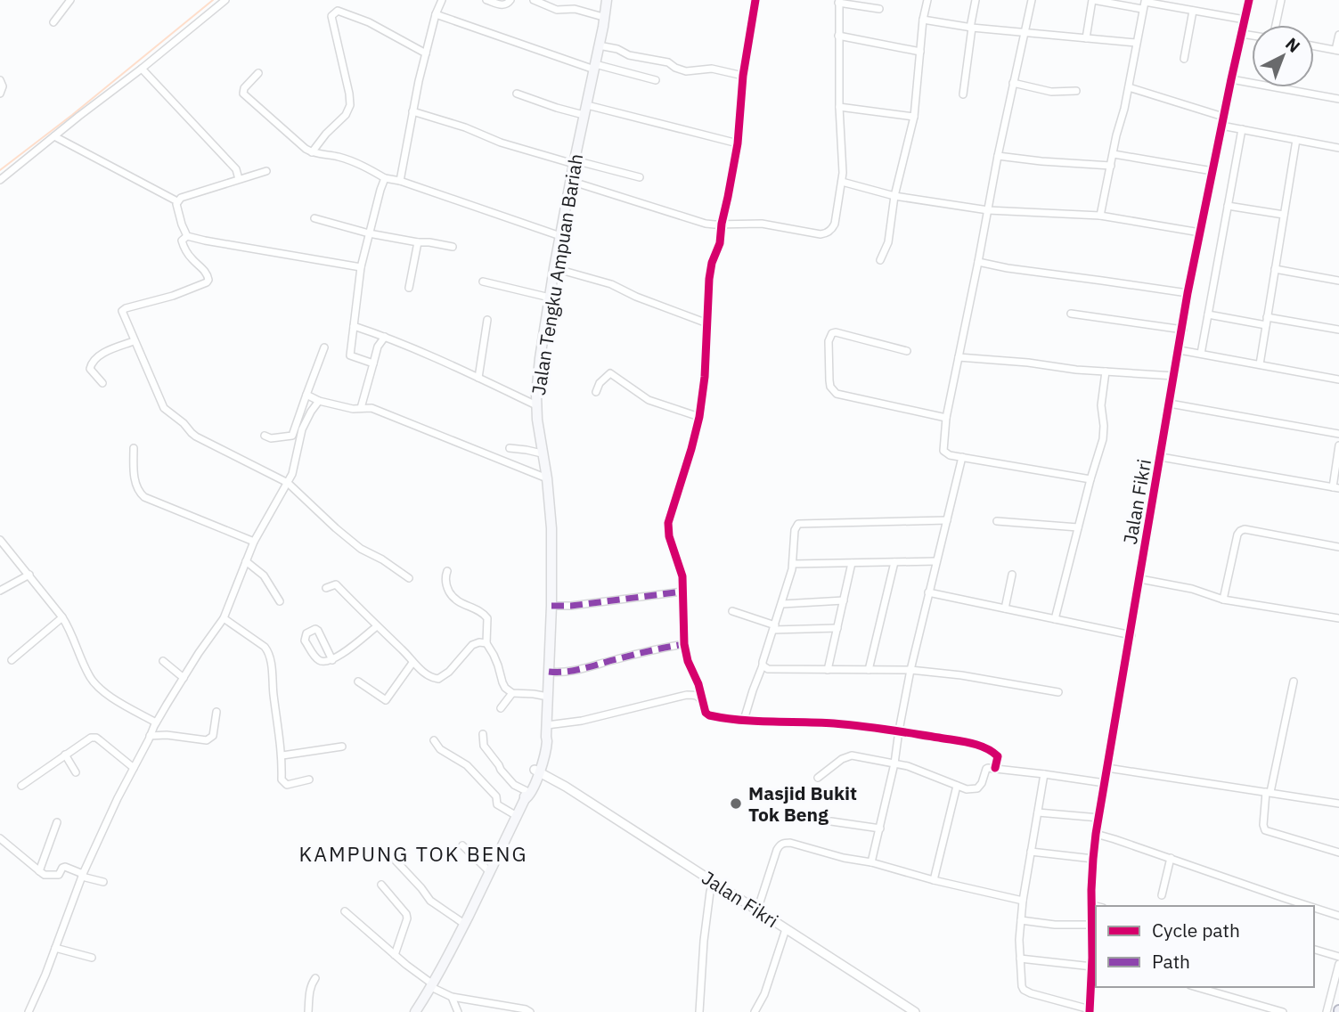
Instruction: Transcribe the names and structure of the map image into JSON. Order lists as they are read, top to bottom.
{
  "streets": {
    "main road": ["Jalan Tengku Ampuan Bariah"],
    "street": ["Jalan Fikri"]
  },
  "crossings": [
    ["Jalan Tengku Ampuan Bariah", "Jalan Fikri"]
  ],
  "districts": ["KAMPUNG TOK BENG"],
  "places": ["Masjid Bukit Tok Beng"],
  "legend": ["Cycle path", "Path"],
  "north": "top right"
}
